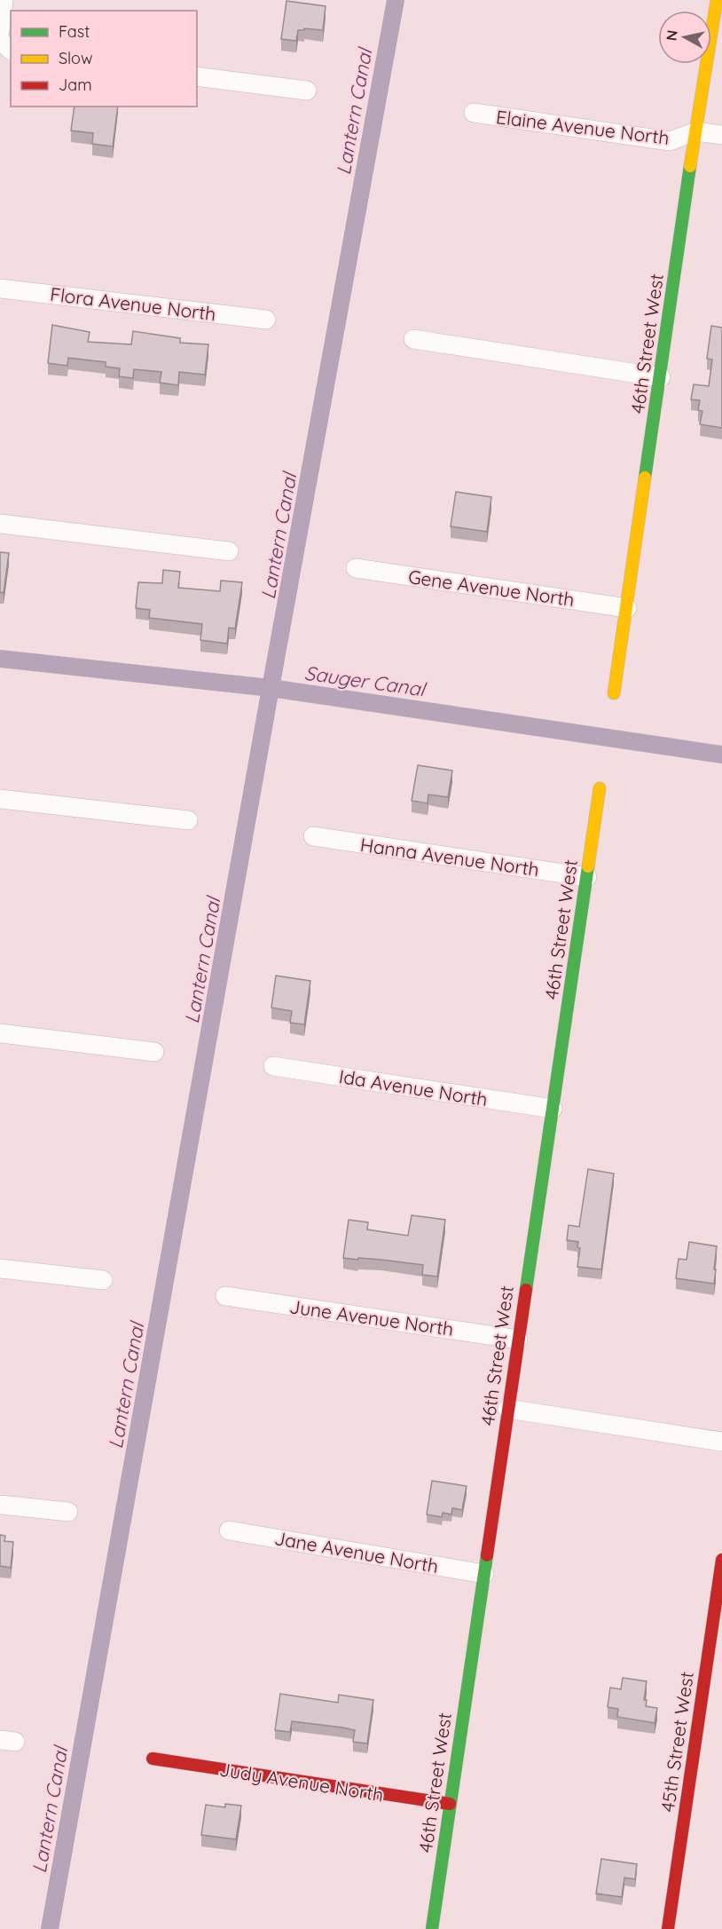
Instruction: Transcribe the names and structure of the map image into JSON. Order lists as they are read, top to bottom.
{
  "streets": {
    "street": [
      "Elaine Avenue North",
      "Flora Avenue North",
      "46th Street West",
      "Gene Avenue North",
      "Hanna Avenue North",
      "Ida Avenue North",
      "June Avenue North",
      "Jane Avenue North",
      "45th Street West",
      "Judy Avenue North"
    ]
  },
  "crossings": [
    ["Elaine Avenue North", "46th Street West"],
    ["46th Street West", "Gene Avenue North"],
    ["46th Street West", "Hanna Avenue North"],
    ["46th Street West", "Ida Avenue North"],
    ["46th Street West", "June Avenue North"],
    ["46th Street West", "Jane Avenue North"],
    ["46th Street West", "Judy Avenue North"]
  ],
  "water": ["Lantern Canal", "Sauger Canal"],
  "legend": ["Fast", "Slow", "Jam"],
  "north": "left"
}
